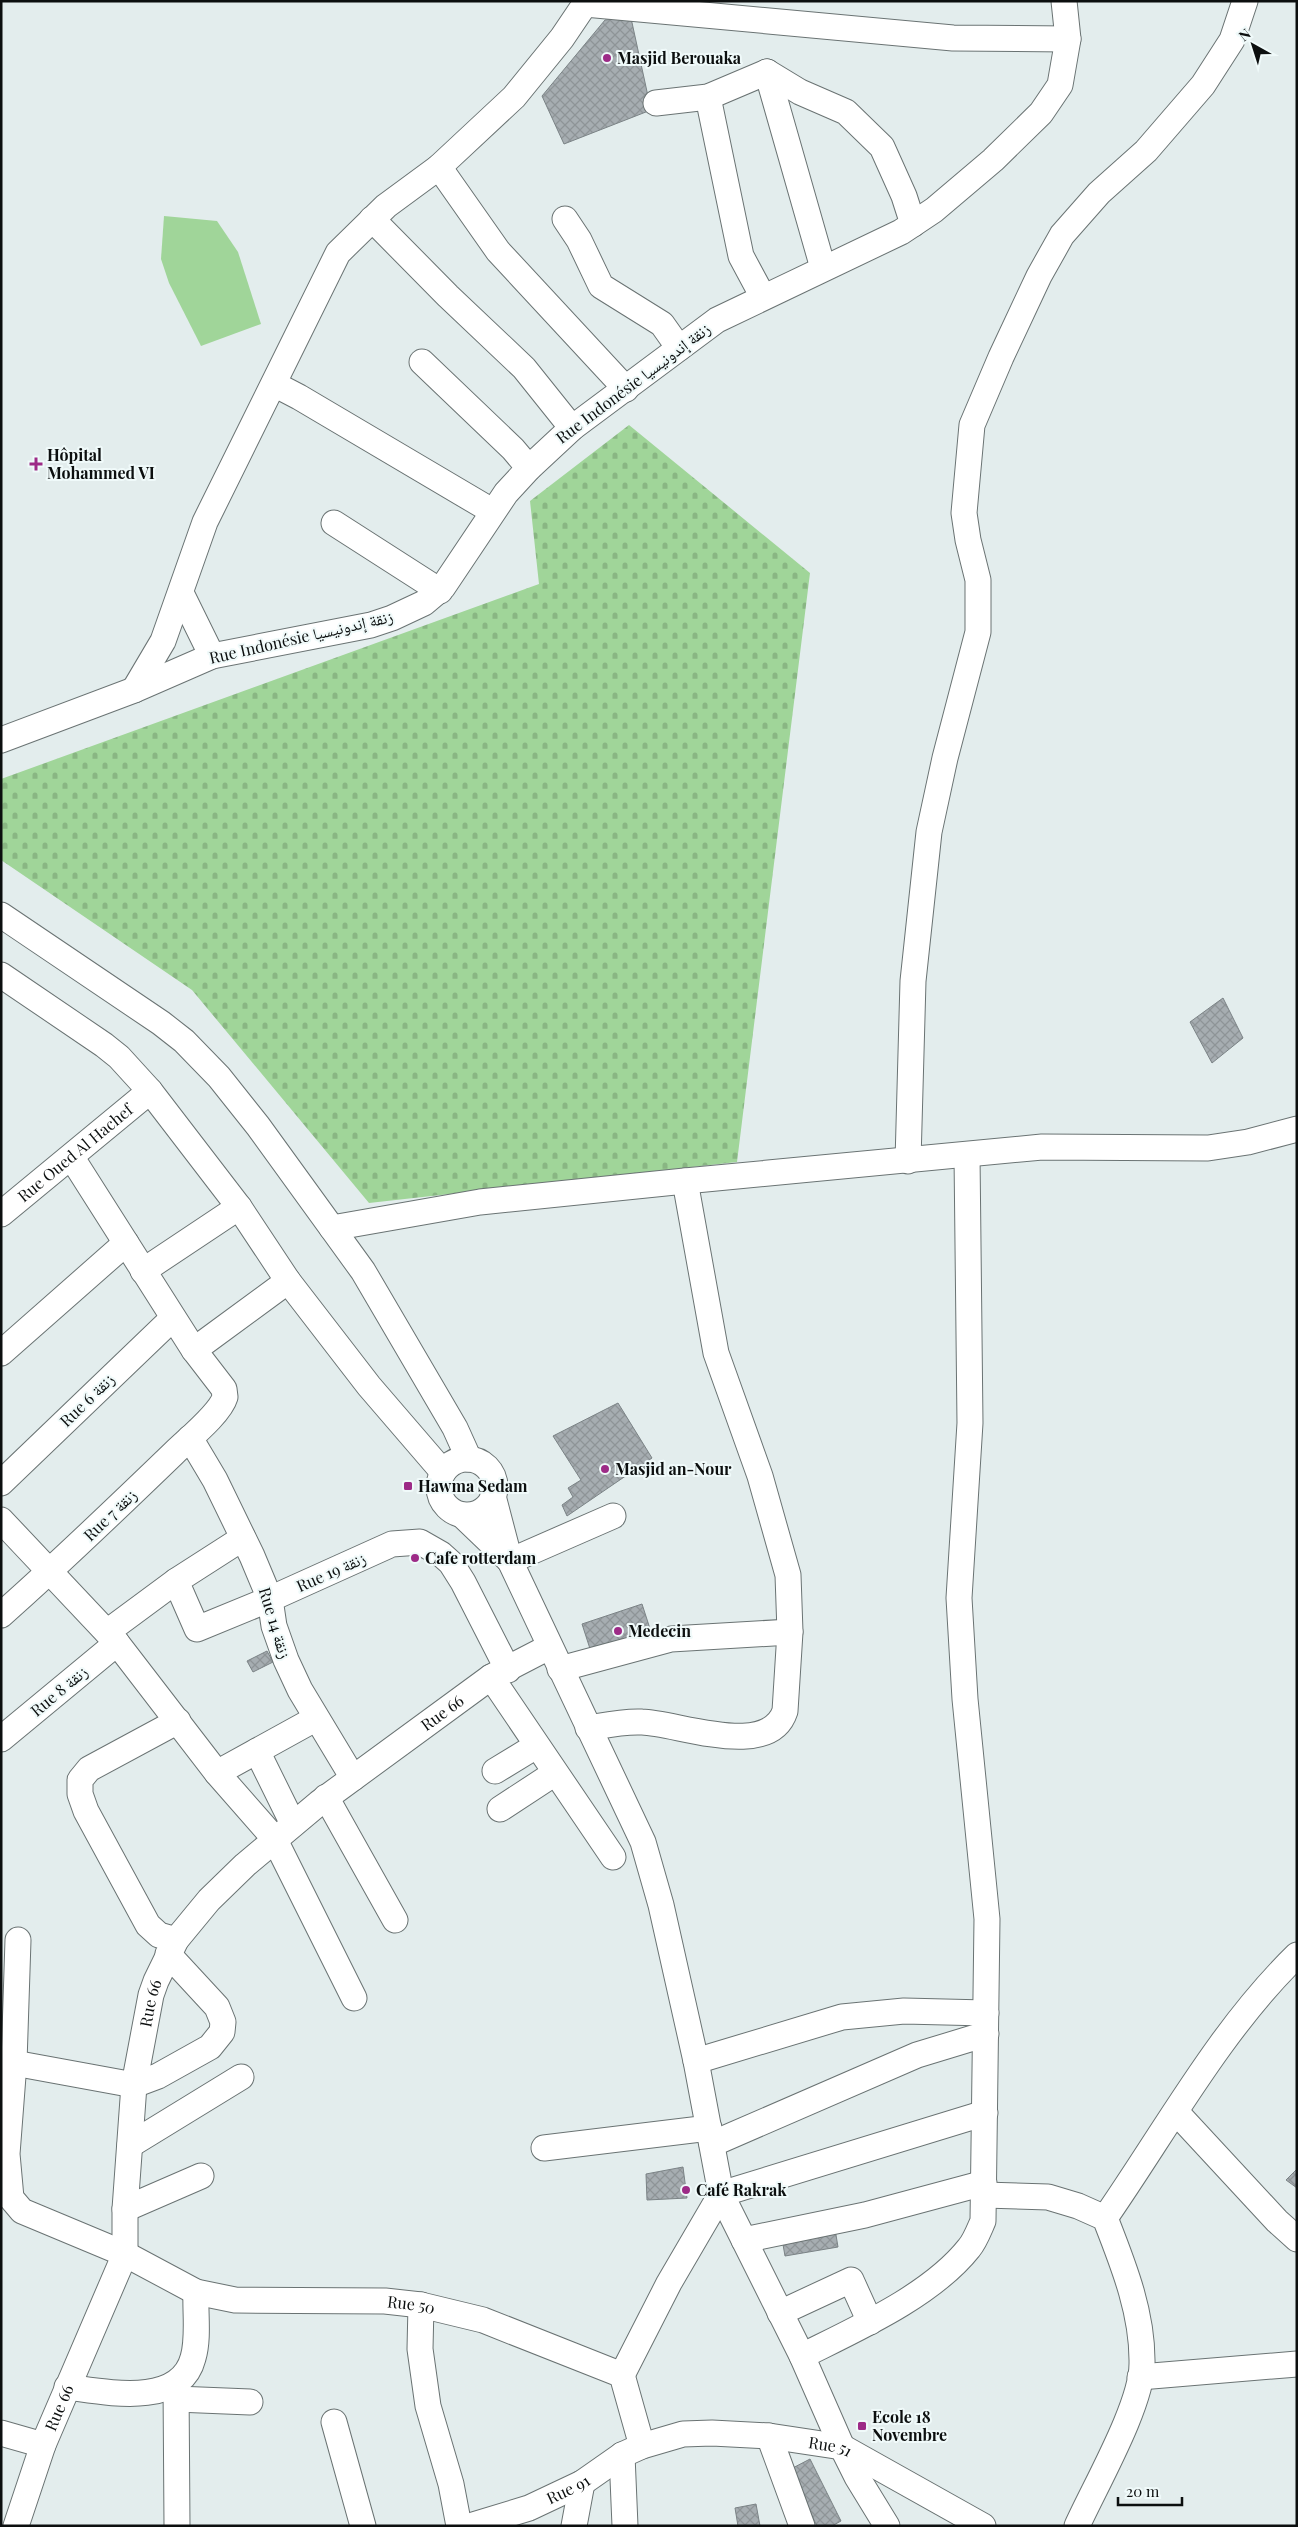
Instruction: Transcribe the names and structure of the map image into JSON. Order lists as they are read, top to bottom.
{
  "streets": {
    "street": [
      "Rue Indonésie زنقة إندونيسيا",
      "Rue Oued Al Hachef",
      "Rue 6 زنقة",
      "Rue 7 زنقة",
      "Rue 19 زنقة",
      "Rue 14 زنقة",
      "Rue 8 زنقة",
      "Rue 66",
      "Rue 50",
      "Rue 51",
      "Rue 91"
    ]
  },
  "crossings": [
    ["Rue 7 زنقة", "Rue 14 زنقة"],
    ["Rue 19 زنقة", "Rue 14 زنقة"],
    ["Rue 19 زنقة", "Rue 8 زنقة"],
    ["Rue 19 زنقة", "Rue 66"],
    ["Rue 14 زنقة", "Rue 8 زنقة"],
    ["Rue 14 زنقة", "Rue 66"],
    ["Rue 66", "Rue 50"],
    ["Rue 51", "Rue 91"]
  ],
  "places": {
    "other": [
      "Masjid Berouaka",
      "Masjid an-Nour",
      "Cafe rotterdam",
      "Medecin",
      "Café Rakrak"
    ],
    "health": ["Hôpital Mohammed VI"],
    "transit": ["Hawma Sedam", "Ecole 18 Novembre"]
  },
  "scale_bar": "20 m",
  "north": "top left"
}
